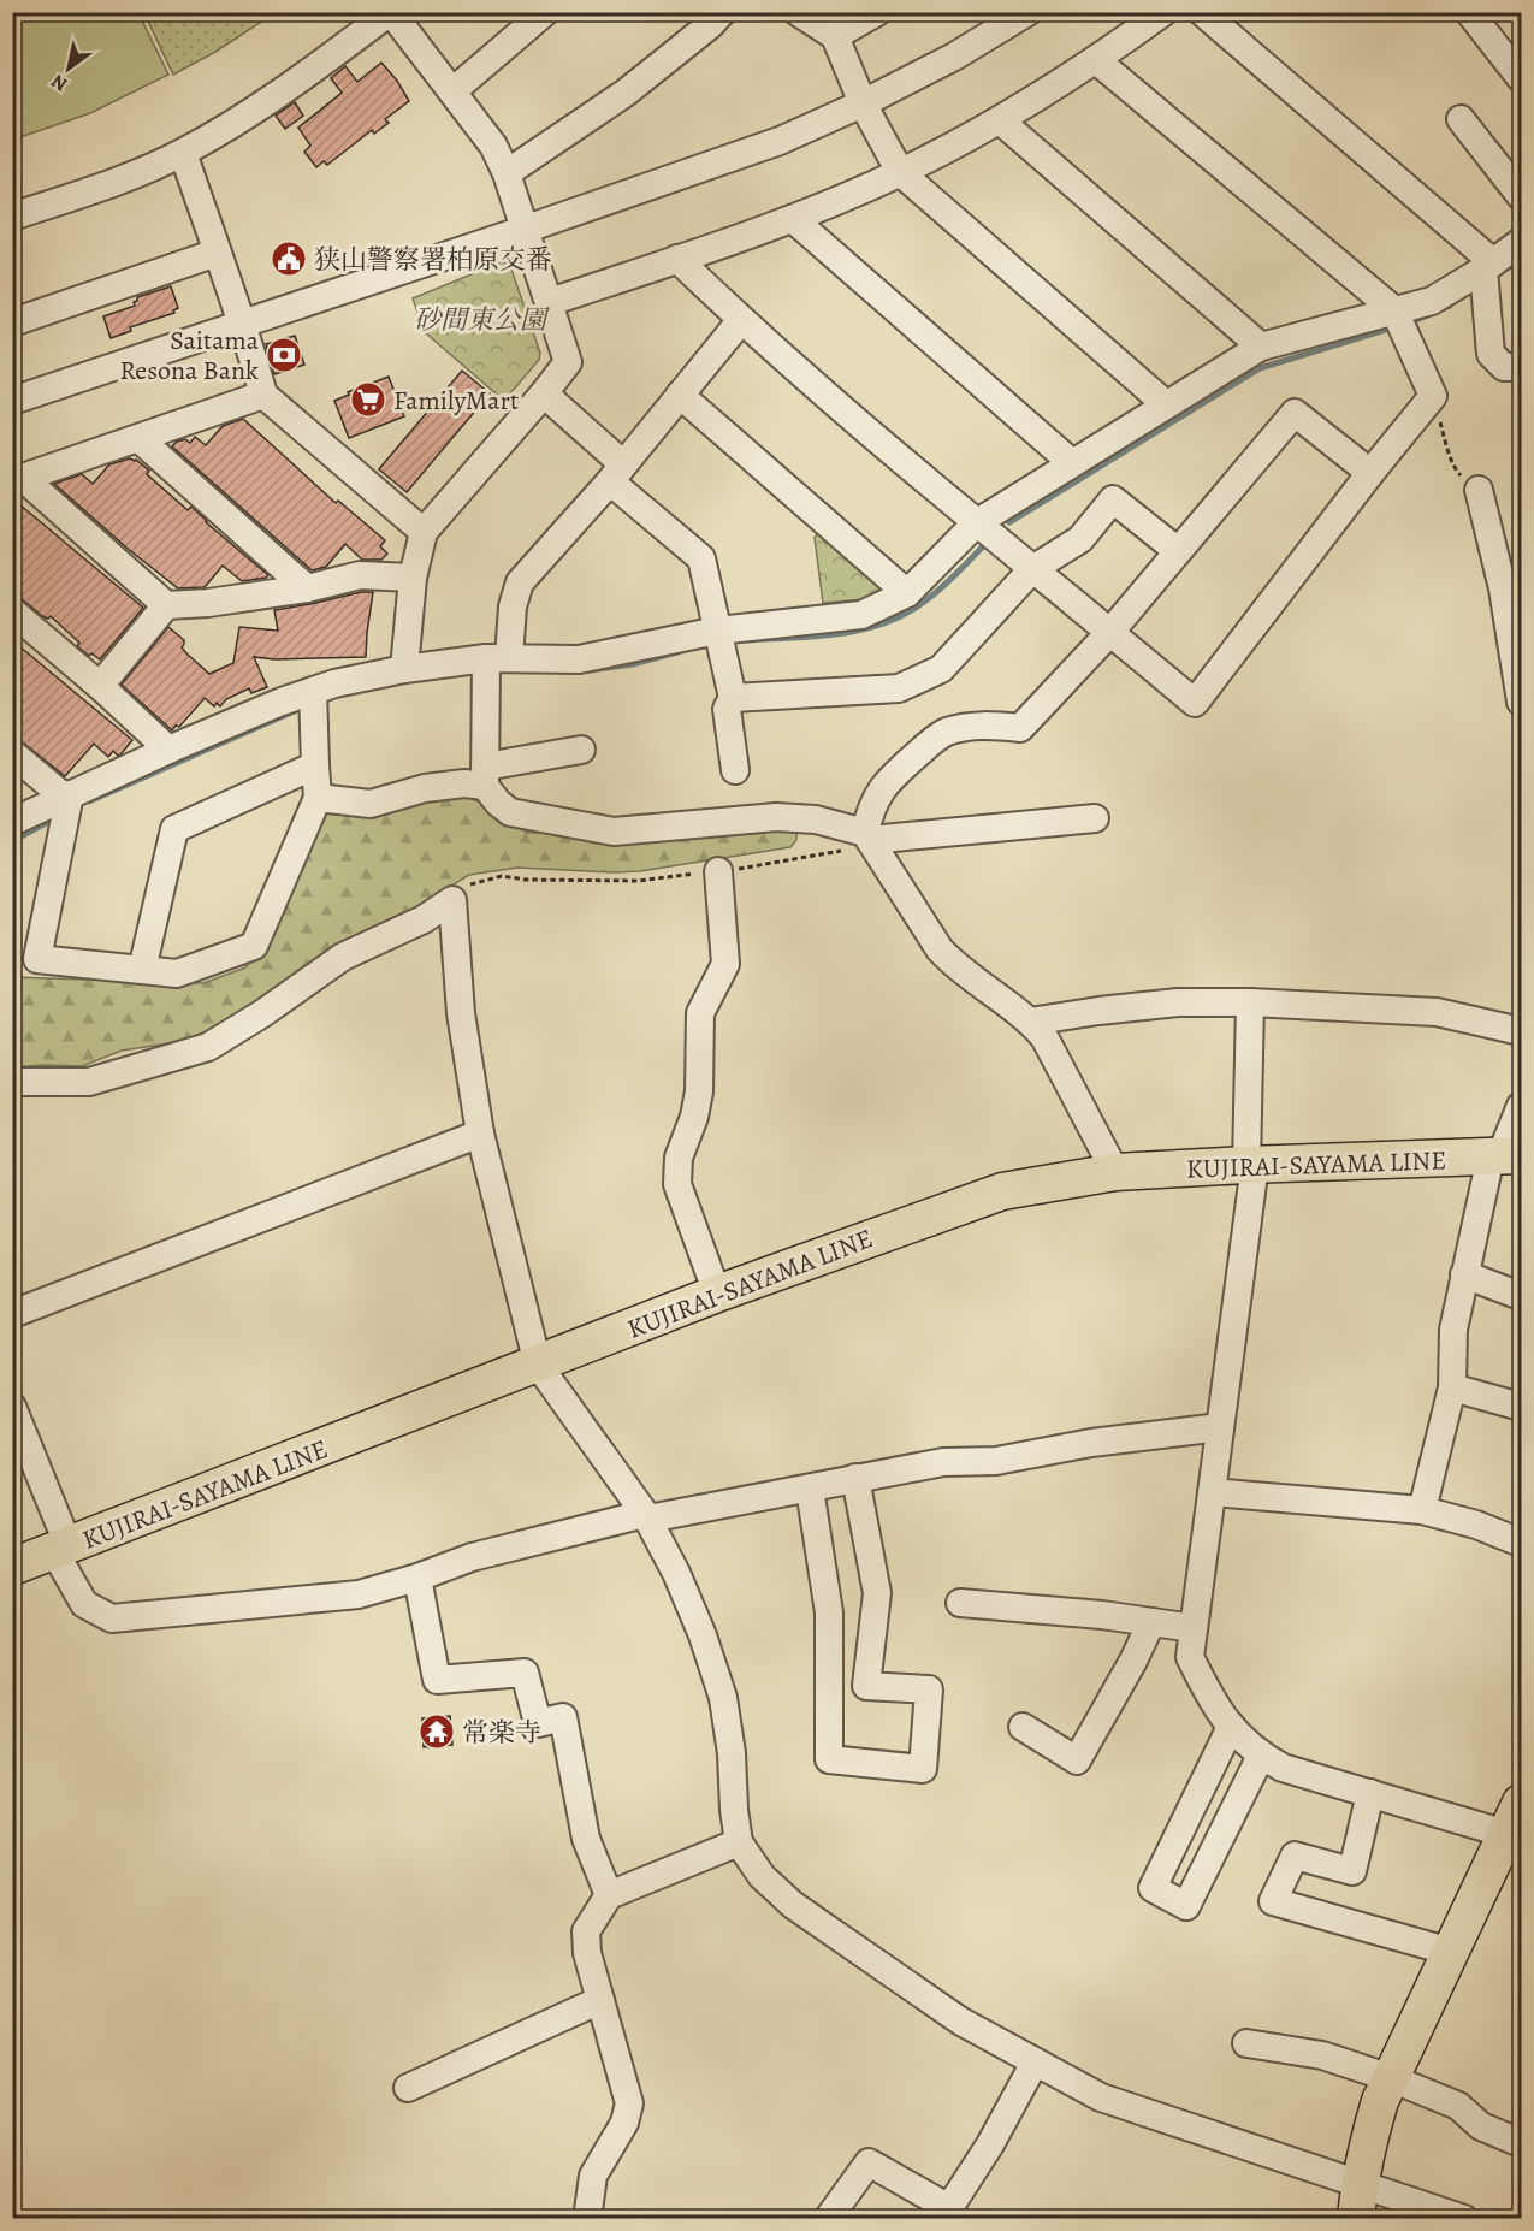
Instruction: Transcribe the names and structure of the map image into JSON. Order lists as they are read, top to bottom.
{
  "streets": {
    "main road": ["KUJIRAI-SAYAMA LINE"]
  },
  "parks": ["砂間東公園"],
  "places": {
    "public building": ["狭山警察署柏原交番"],
    "bank": ["Saitama Resona Bank"],
    "supermarket": ["FamilyMart"],
    "temple": ["常楽寺"]
  },
  "north": "bottom left"
}
